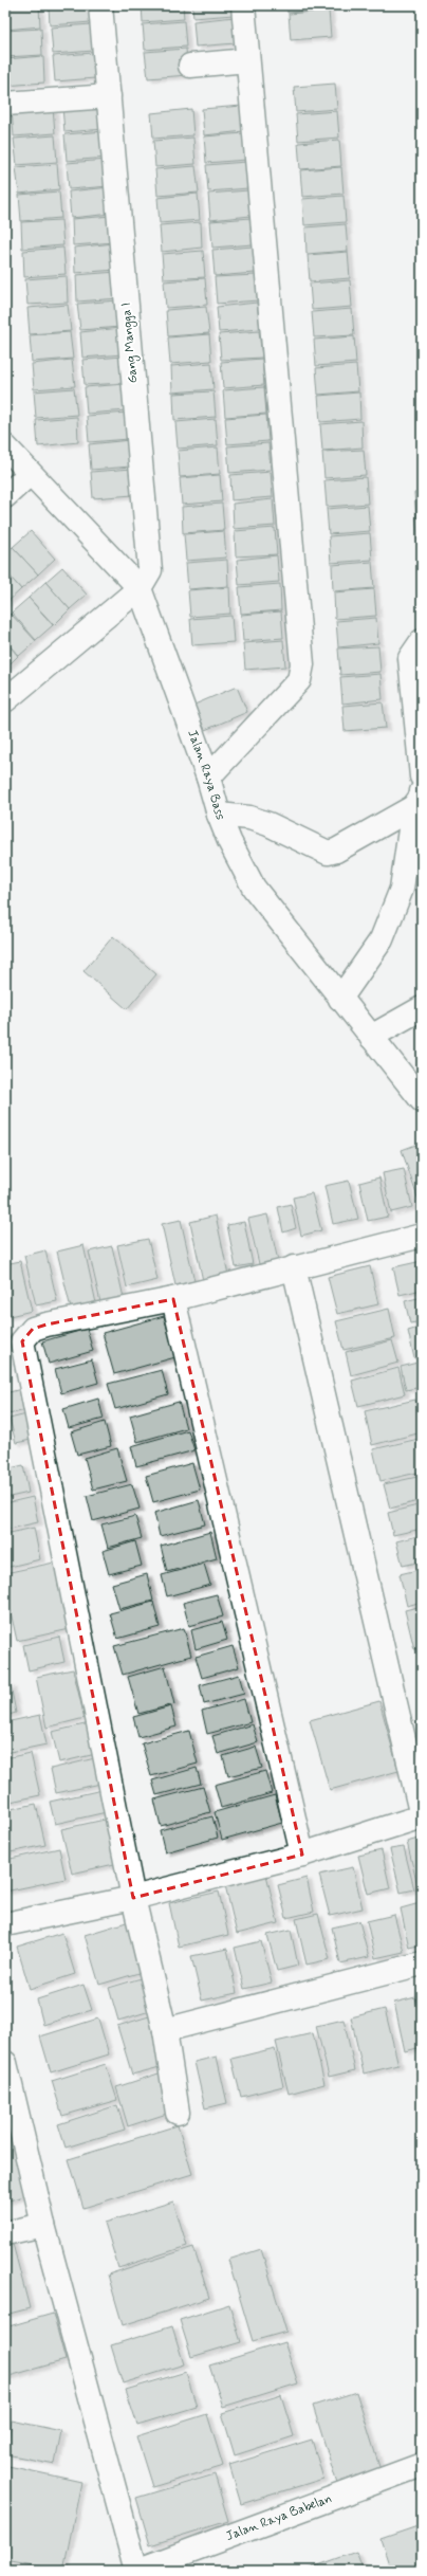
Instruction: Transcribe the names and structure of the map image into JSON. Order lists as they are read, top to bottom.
{
  "streets": {
    "street": ["Gang Mangga I", "Jalan Raya Bass", "Jalan Raya Babelan"]
  },
  "crossings": [
    ["Gang Mangga I", "Jalan Raya Bass"]
  ]
}
